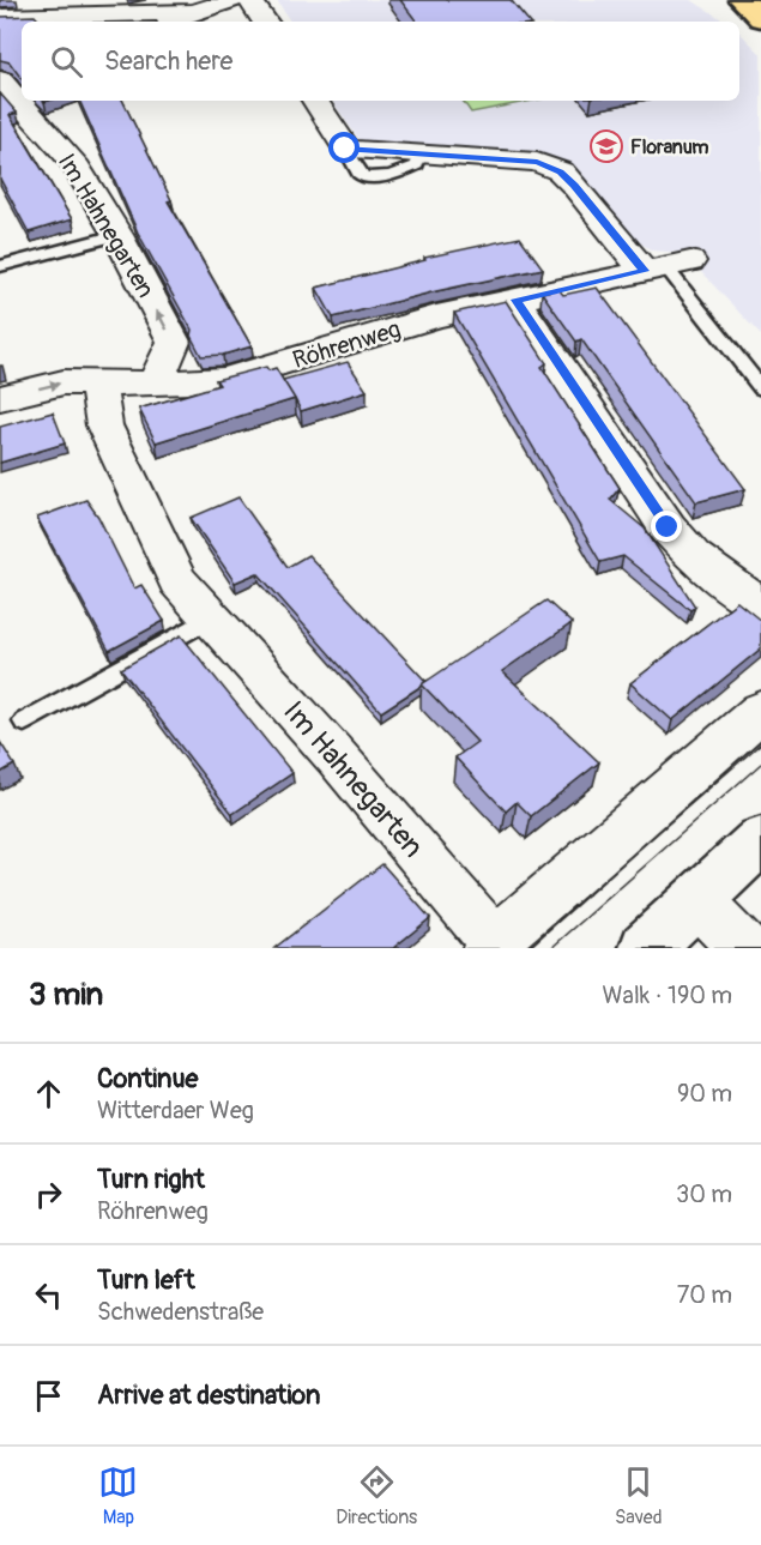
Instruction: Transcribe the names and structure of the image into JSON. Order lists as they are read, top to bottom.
{
  "streets": {
    "street": ["Im Hahnegarten", "Röhrenweg"]
  },
  "crossings": [
    ["Im Hahnegarten", "Röhrenweg"]
  ],
  "places": {
    "school or university": ["Floranum"]
  },
  "page": {
    "search": "Search here",
    "heading": ["3 min", "Walk · 190 m"],
    "list": [
      ["Continue", "Witterdaer Weg", "90 m"],
      ["Turn right", "Röhrenweg", "30 m"],
      ["Turn left", "Schwedenstraße", "70 m"],
      "Arrive at destination"
    ],
    "nav": ["Map", "Directions", "Saved"]
  }
}
